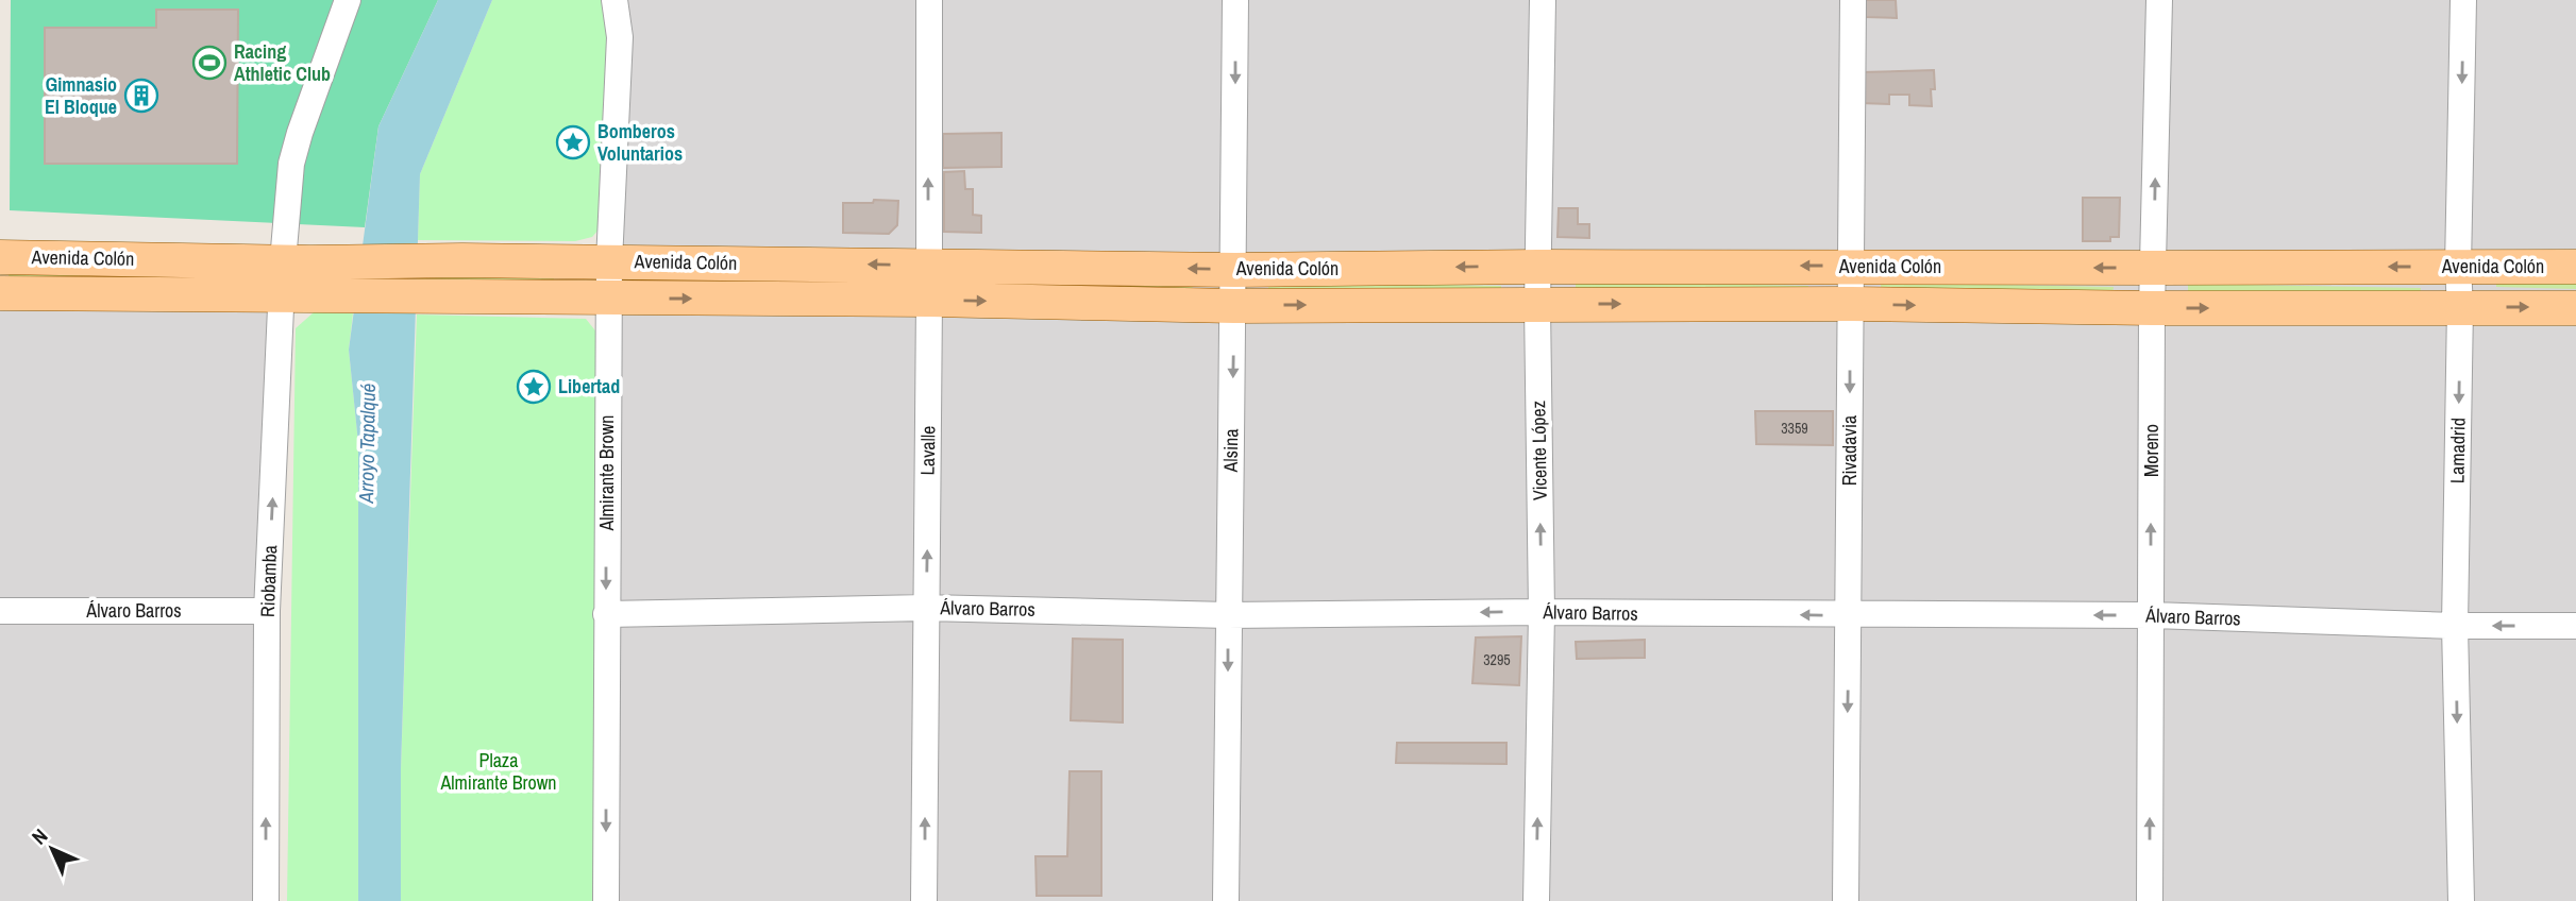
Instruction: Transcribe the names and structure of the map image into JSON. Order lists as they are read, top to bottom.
{
  "streets": {
    "main road": ["Avenida Colón"],
    "street": [
      "Lavalle",
      "Alsina",
      "Vicente López",
      "Rivadavia",
      "Moreno",
      "Lamadrid",
      "Almirante Brown",
      "Riobamba",
      "Álvaro Barros"
    ]
  },
  "crossings": [
    ["Avenida Colón", "Lavalle"],
    ["Avenida Colón", "Alsina"],
    ["Avenida Colón", "Vicente López"],
    ["Avenida Colón", "Rivadavia"],
    ["Avenida Colón", "Moreno"],
    ["Avenida Colón", "Lamadrid"],
    ["Avenida Colón", "Almirante Brown"],
    ["Avenida Colón", "Riobamba"],
    ["Lavalle", "Álvaro Barros"],
    ["Alsina", "Álvaro Barros"],
    ["Vicente López", "Álvaro Barros"],
    ["Rivadavia", "Álvaro Barros"],
    ["Moreno", "Álvaro Barros"],
    ["Lamadrid", "Álvaro Barros"],
    ["Almirante Brown", "Álvaro Barros"],
    ["Riobamba", "Álvaro Barros"]
  ],
  "one_way": [
    "Lavalle",
    "Alsina",
    "Vicente López",
    "Rivadavia",
    "Moreno",
    "Lamadrid",
    "Almirante Brown",
    "Riobamba",
    "Álvaro Barros"
  ],
  "water": ["Arroyo Tapalqué"],
  "parks": ["Plaza Almirante Brown"],
  "places": {
    "sports": ["Racing Athletic Club"],
    "building": ["Gimnasio El Bloque"],
    "place": ["Bomberos Voluntarios", "Libertad"]
  },
  "house_numbers": ["3359", "3295"],
  "north": "top left"
}
